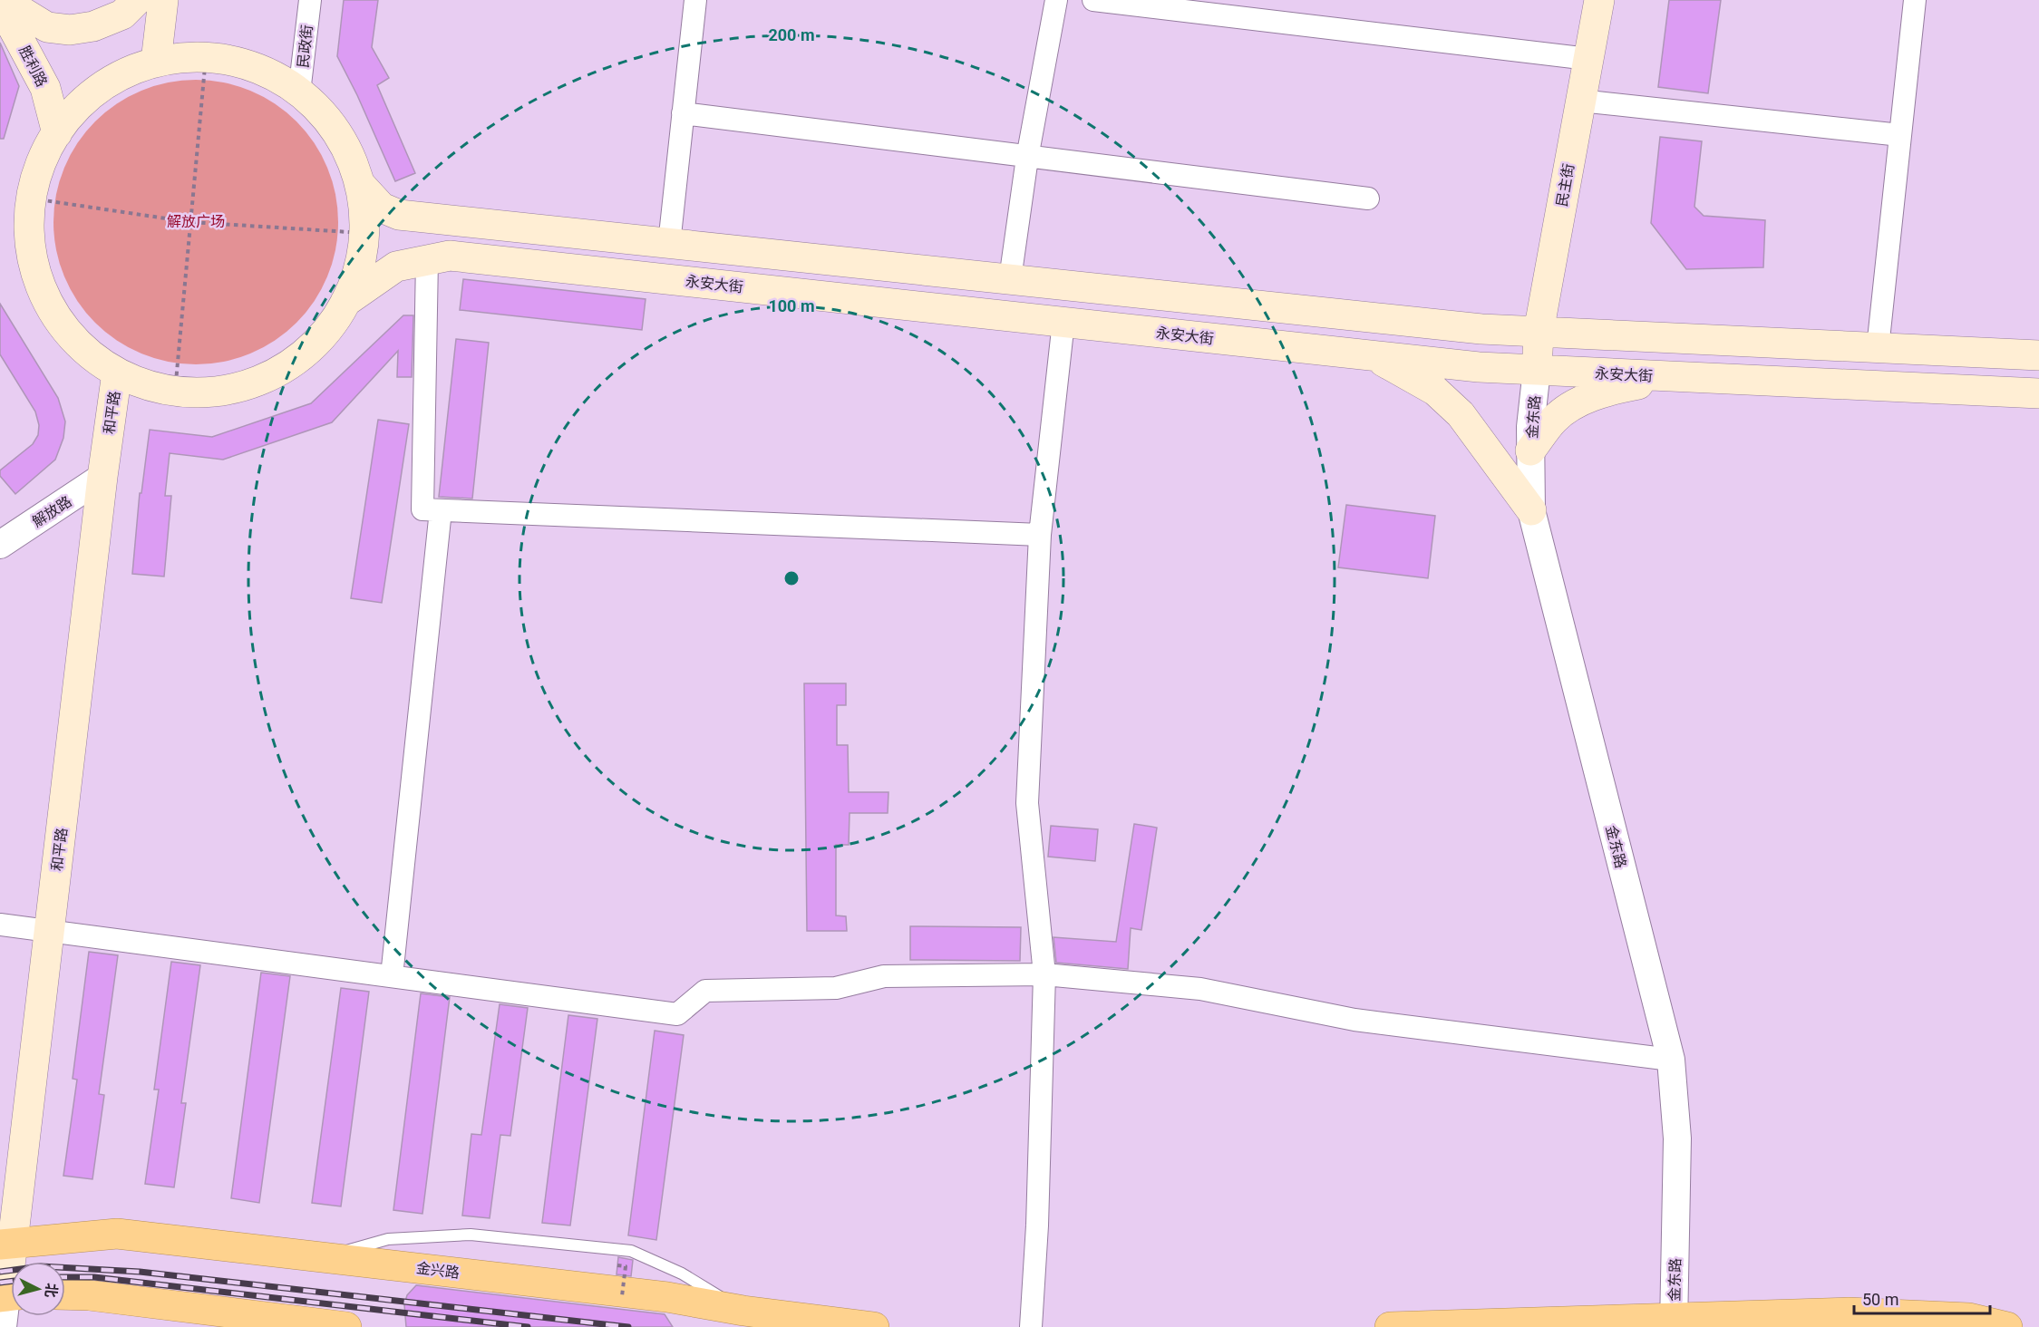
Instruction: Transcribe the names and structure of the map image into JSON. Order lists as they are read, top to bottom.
{
  "streets": {
    "highway": ["金兴路"],
    "main road": [
      "胜利路",
      "民主街",
      "永安大街",
      "和平路"
    ],
    "street": ["民政街", "金东路", "解放路"]
  },
  "crossings": [
    ["民主街", "永安大街"],
    ["民主街", "金东路"],
    ["永安大街", "金东路"],
    ["和平路", "解放路"],
    ["和平路", "金兴路"]
  ],
  "parks": ["解放广场"],
  "scale_bar": "50 m",
  "north": "right",
  "rings": ["200 m", "100 m"]
}
